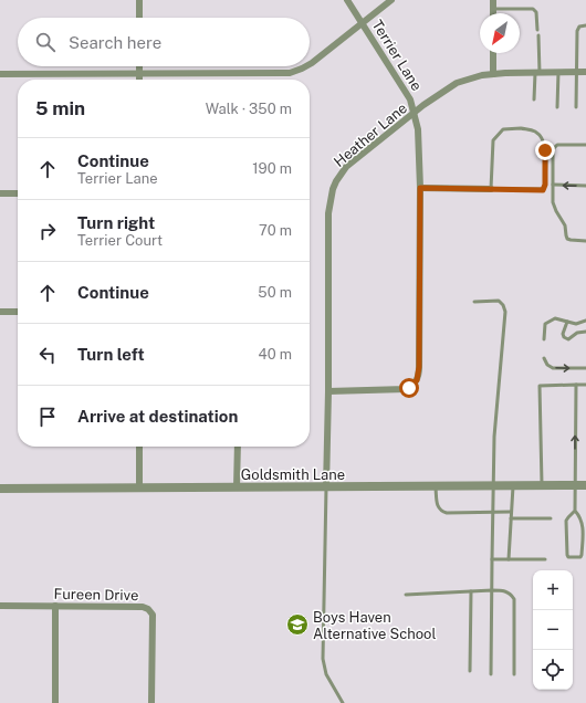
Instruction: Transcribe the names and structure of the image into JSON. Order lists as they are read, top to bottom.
{
  "streets": {
    "street": [
      "Terrier Lane",
      "Heather Lane",
      "Goldsmith Lane",
      "Fureen Drive"
    ]
  },
  "crossings": [
    ["Terrier Lane", "Heather Lane"],
    ["Heather Lane", "Goldsmith Lane"]
  ],
  "places": {
    "school or university": ["Boys Haven Alternative School"]
  },
  "north": "bottom left",
  "page": {
    "search": "Search here",
    "heading": ["5 min", "Walk · 350 m"],
    "list": [
      ["Continue", "Terrier Lane", "190 m"],
      ["Turn right", "Terrier Court", "70 m"],
      ["Continue", "50 m"],
      ["Turn left", "40 m"],
      "Arrive at destination"
    ],
    "map_buttons": ["+", "−"]
  }
}
